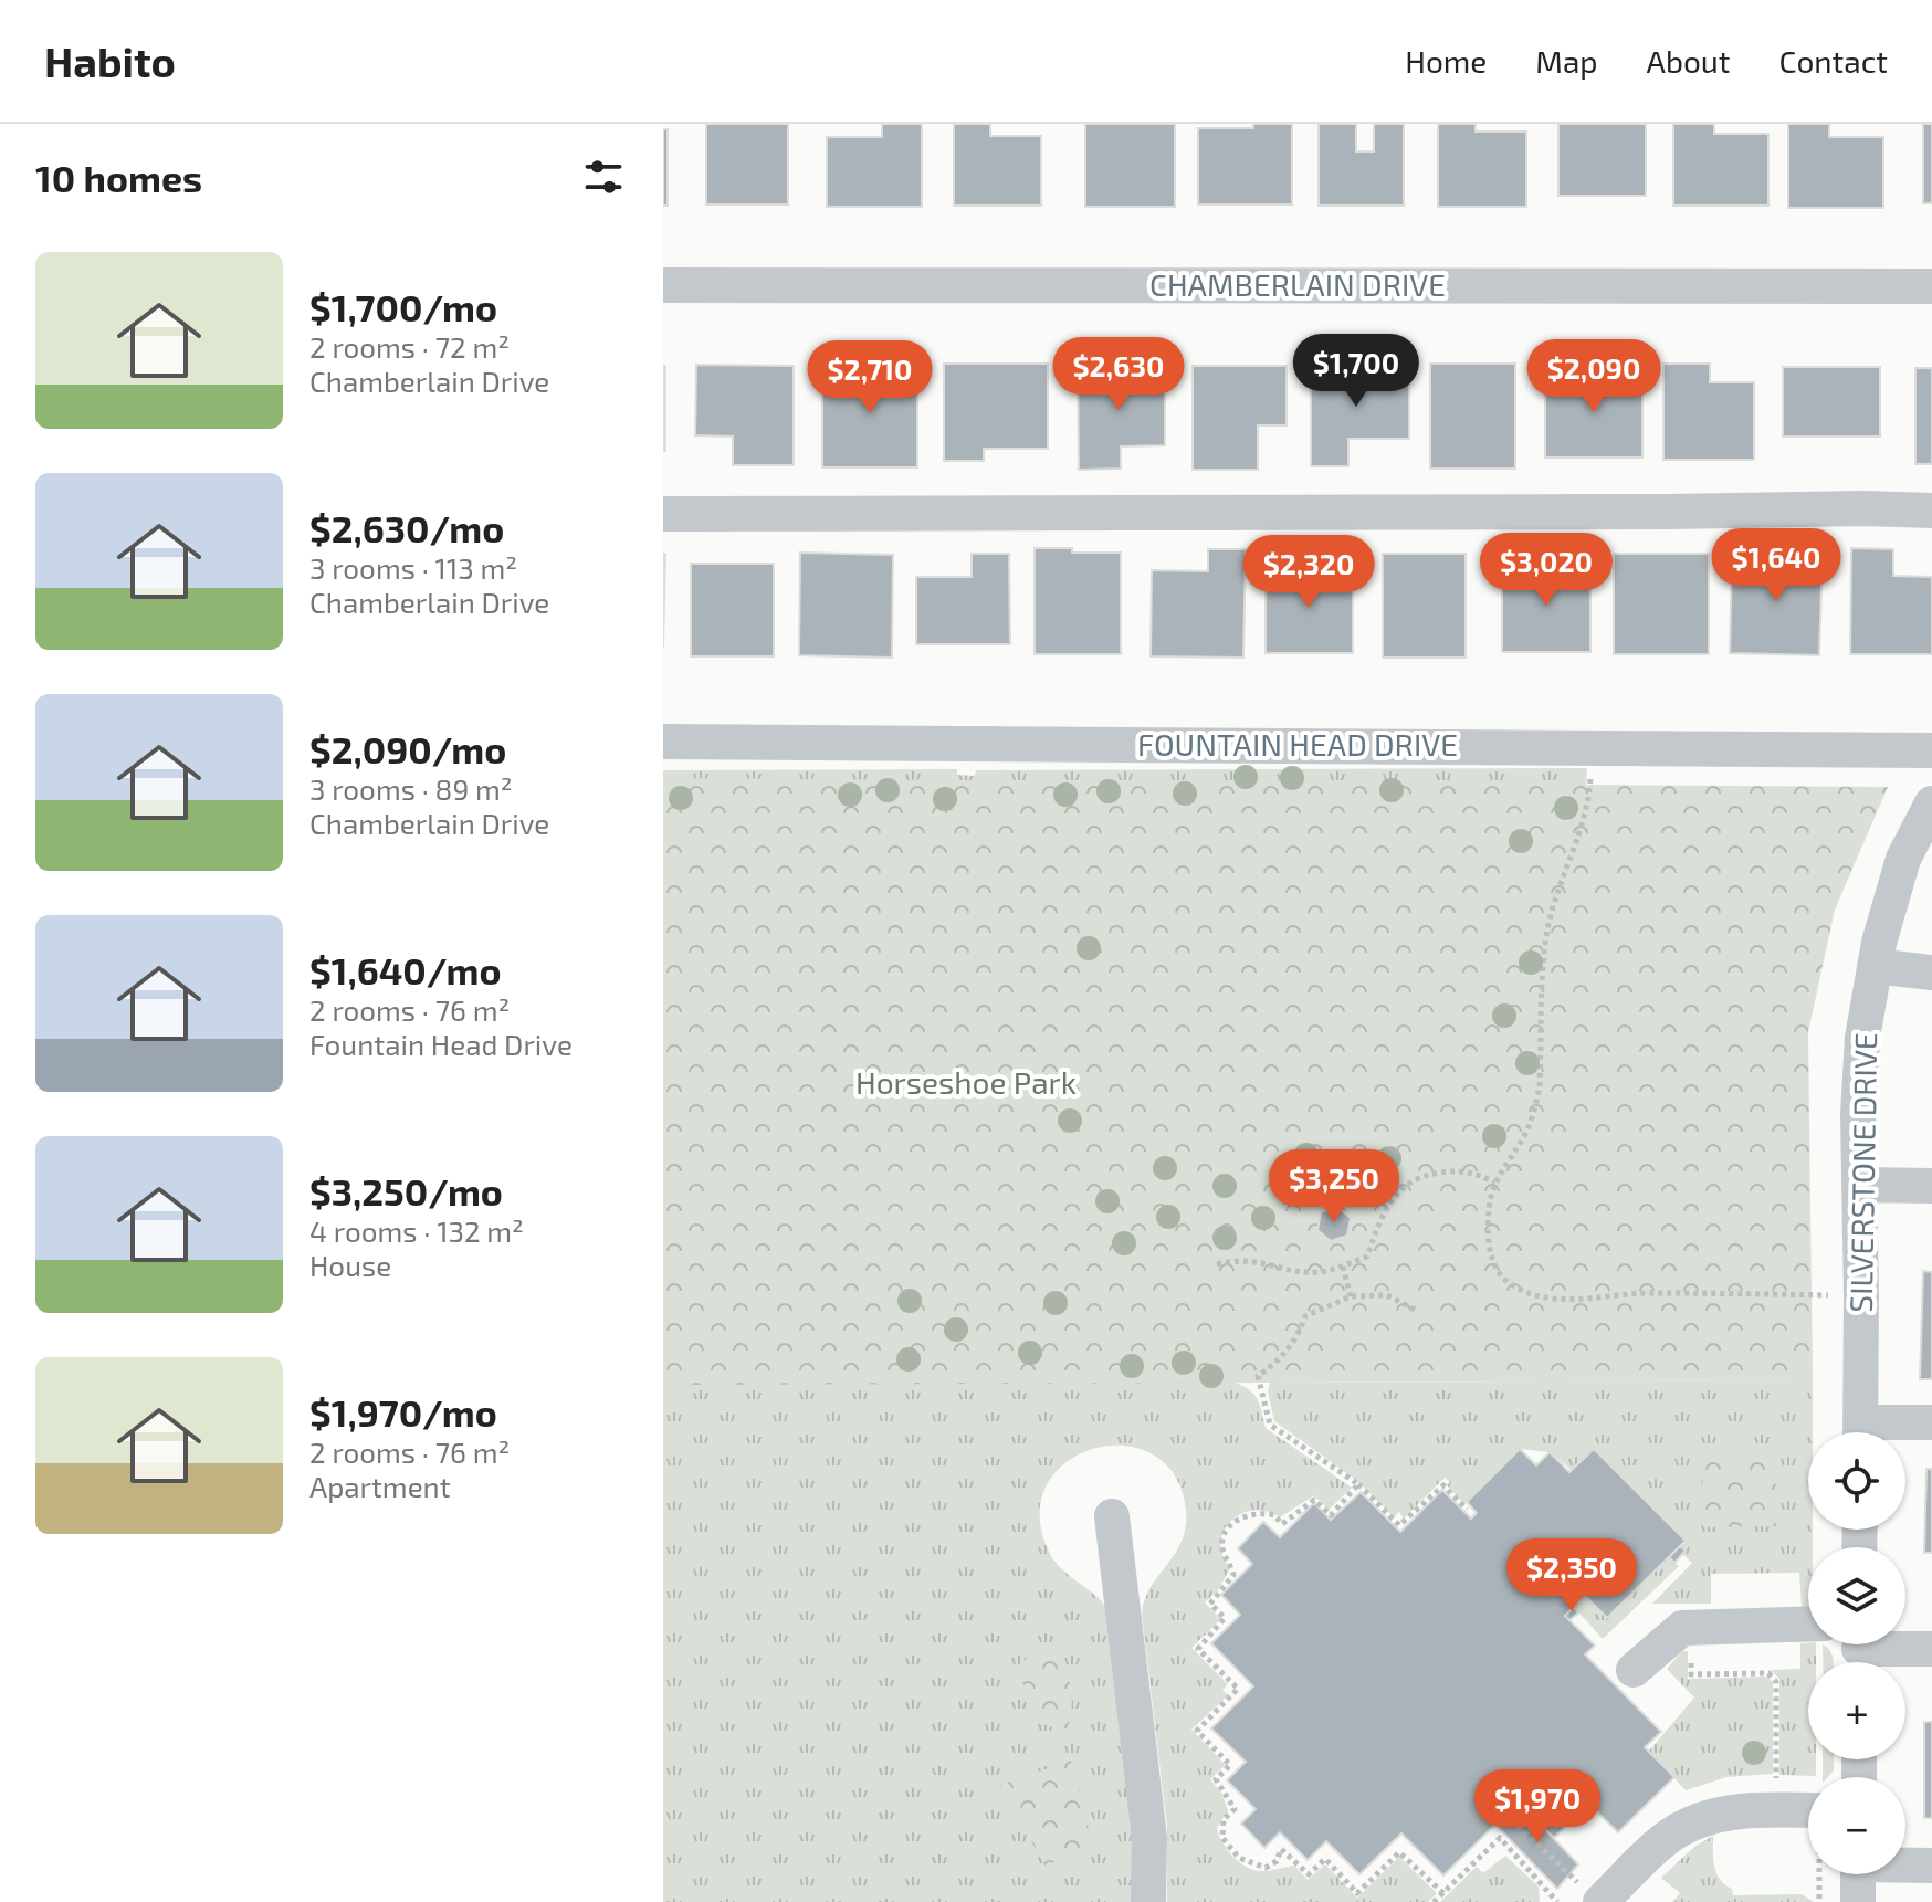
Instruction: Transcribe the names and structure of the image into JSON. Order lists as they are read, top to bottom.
{
  "streets": {
    "street": ["CHAMBERLAIN DRIVE", "FOUNTAIN HEAD DRIVE", "SILVERSTONE DRIVE"]
  },
  "parks": ["Horseshoe Park"],
  "page": {
    "header": "Habito",
    "nav": [
      "Home",
      "Map",
      "About",
      "Contact"
    ],
    "heading": "10 homes",
    "list": [
      {
        "name": "$1,700/mo",
        "note": "2 rooms · 72 m² · Chamberlain Drive"
      },
      {
        "name": "$2,630/mo",
        "note": "3 rooms · 113 m² · Chamberlain Drive"
      },
      {
        "name": "$2,090/mo",
        "note": "3 rooms · 89 m² · Chamberlain Drive"
      },
      {
        "name": "$1,640/mo",
        "note": "2 rooms · 76 m² · Fountain Head Drive"
      },
      {
        "name": "$3,250/mo",
        "note": "4 rooms · 132 m² · House"
      },
      {
        "name": "$1,970/mo",
        "note": "2 rooms · 76 m² · Apartment"
      }
    ],
    "price": [
      "$1,700",
      "$2,630",
      "$2,090",
      "$2,710",
      "$1,640",
      "$3,020",
      "$2,320",
      "$3,250",
      "$2,350",
      "$1,970"
    ],
    "map_buttons": ["+", "−"]
  }
}
